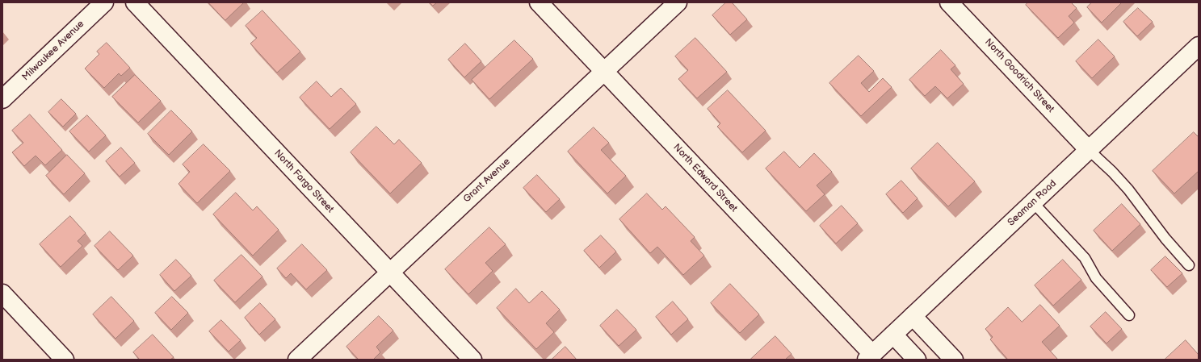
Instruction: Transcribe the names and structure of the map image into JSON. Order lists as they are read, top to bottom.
{
  "streets": {
    "street": [
      "Milwaukee Avenue",
      "North Goodrich Street",
      "North Edward Street",
      "Grant Avenue",
      "North Fargo Street",
      "Seaman Road"
    ]
  },
  "crossings": [
    ["North Goodrich Street", "Seaman Road"],
    ["North Edward Street", "Grant Avenue"],
    ["North Edward Street", "Seaman Road"],
    ["Grant Avenue", "North Fargo Street"]
  ]
}
